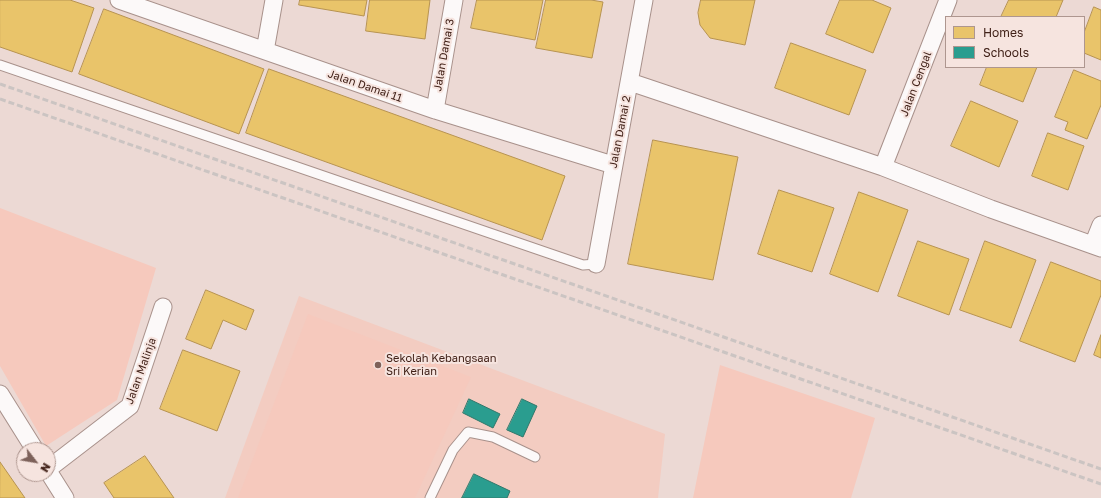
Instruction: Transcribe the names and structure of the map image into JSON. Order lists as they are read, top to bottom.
{
  "streets": {
    "street": [
      "Jalan Damai 3",
      "Jalan Cengal",
      "Jalan Damai 11",
      "Jalan Damai 2",
      "Jalan Malinja"
    ]
  },
  "crossings": [
    ["Jalan Damai 3", "Jalan Damai 11"],
    ["Jalan Damai 11", "Jalan Damai 2"]
  ],
  "places": ["Sekolah Kebangsaan Sri Kerian"],
  "legend": ["Homes", "Schools"],
  "north": "bottom right"
}
